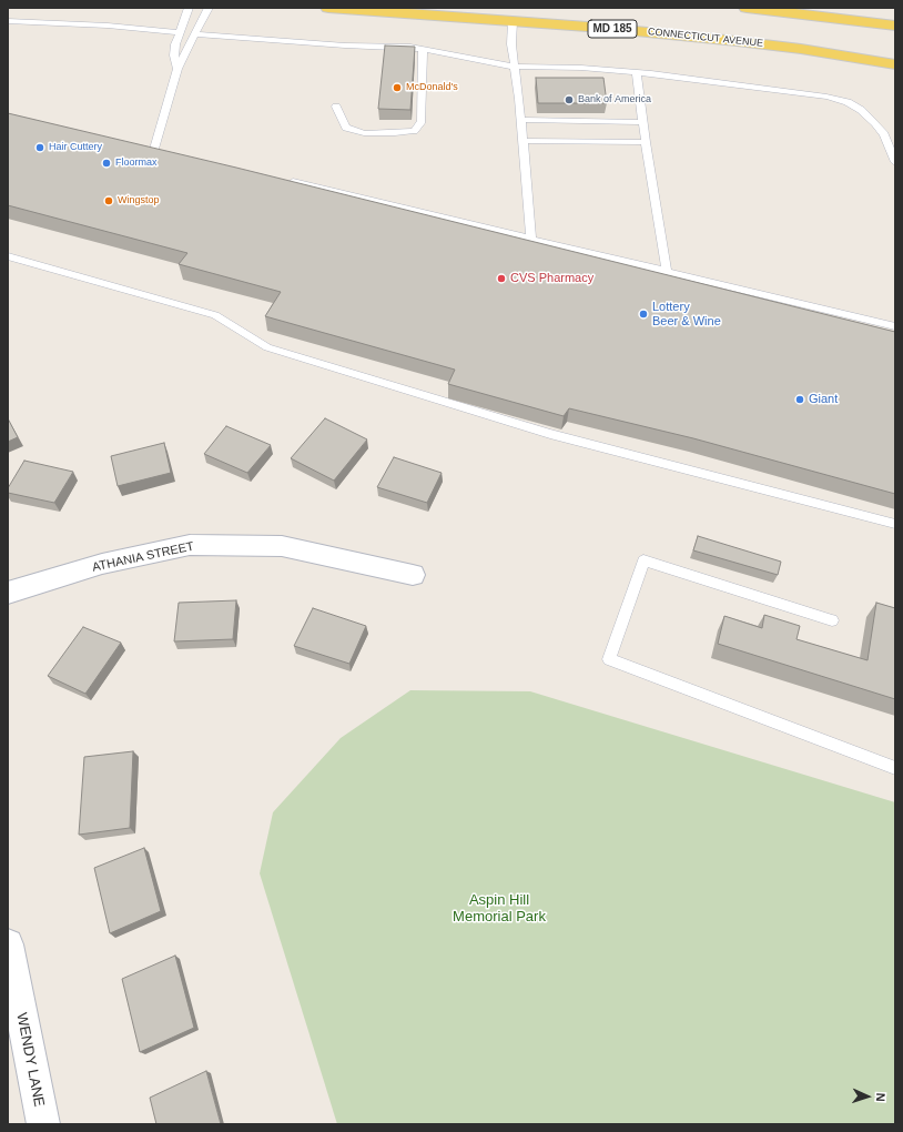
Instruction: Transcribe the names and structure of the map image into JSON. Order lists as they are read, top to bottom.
{
  "streets": {
    "main road": ["MD 185", "CONNECTICUT AVENUE"],
    "street": ["ATHANIA STREET", "WENDY LANE"]
  },
  "parks": ["Aspin Hill Memorial Park"],
  "places": [
    "McDonald's",
    "Bank of America",
    "Hair Cuttery",
    "Floormax",
    "Wingstop",
    "CVS Pharmacy",
    "Lottery Beer & Wine",
    "Giant"
  ],
  "north": "right"
}
